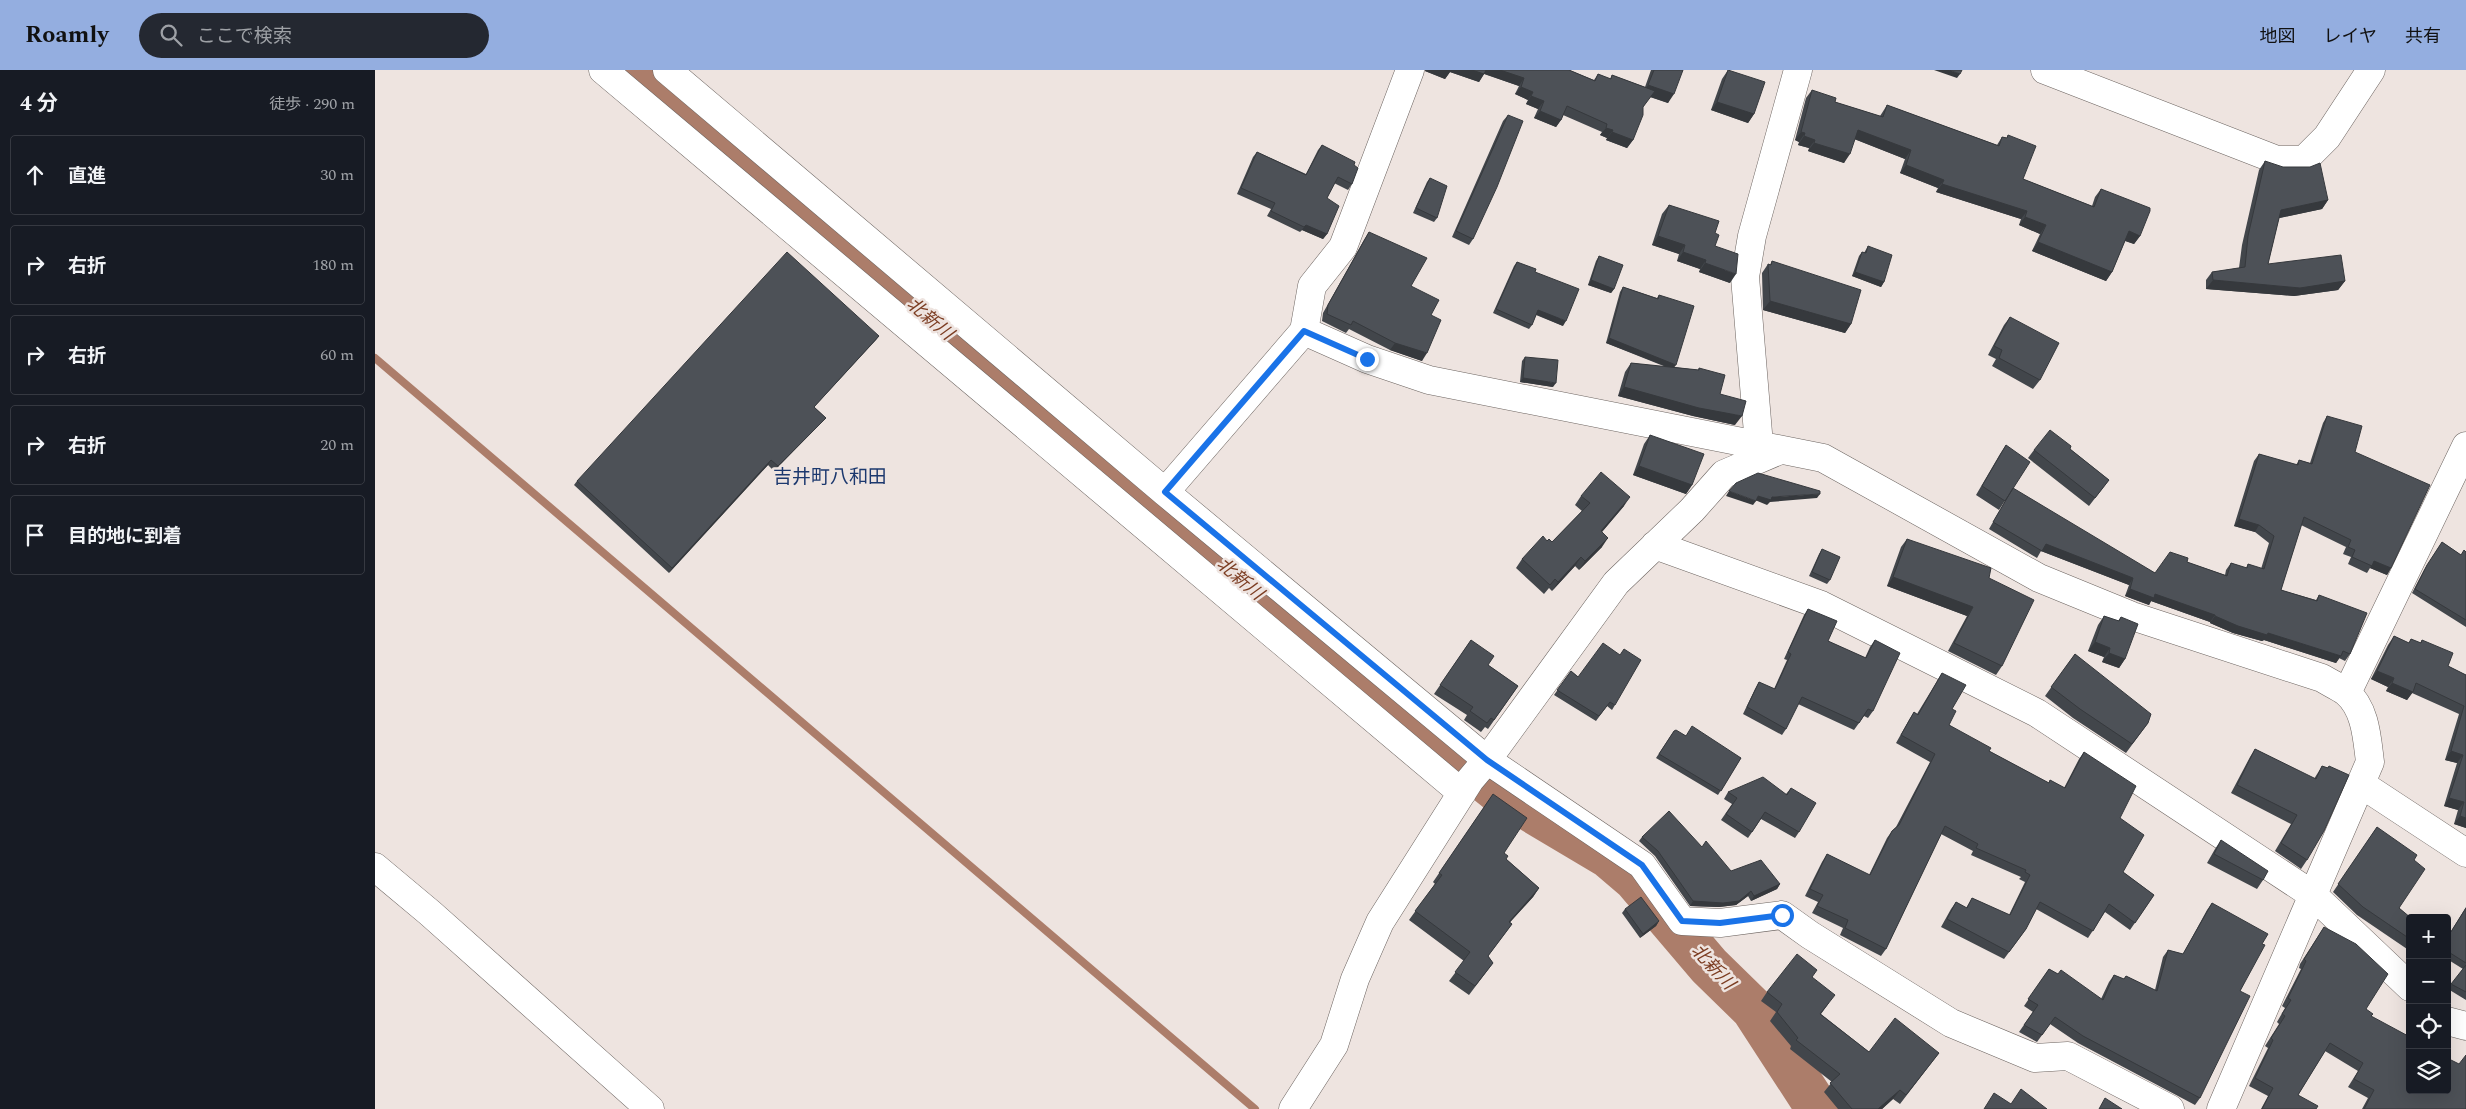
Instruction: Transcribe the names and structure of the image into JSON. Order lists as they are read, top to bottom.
{
  "districts": ["吉井町八和田"],
  "water": ["北新川"],
  "page": {
    "header": "Roamly",
    "search": "ここで検索",
    "nav": ["地図", "レイヤ", "共有"],
    "heading": ["4 分", "徒歩 · 290 m"],
    "list": [
      ["直進", "30 m"],
      ["右折", "180 m"],
      ["右折", "60 m"],
      ["右折", "20 m"],
      "目的地に到着"
    ],
    "map_buttons": ["+", "−"]
  }
}
